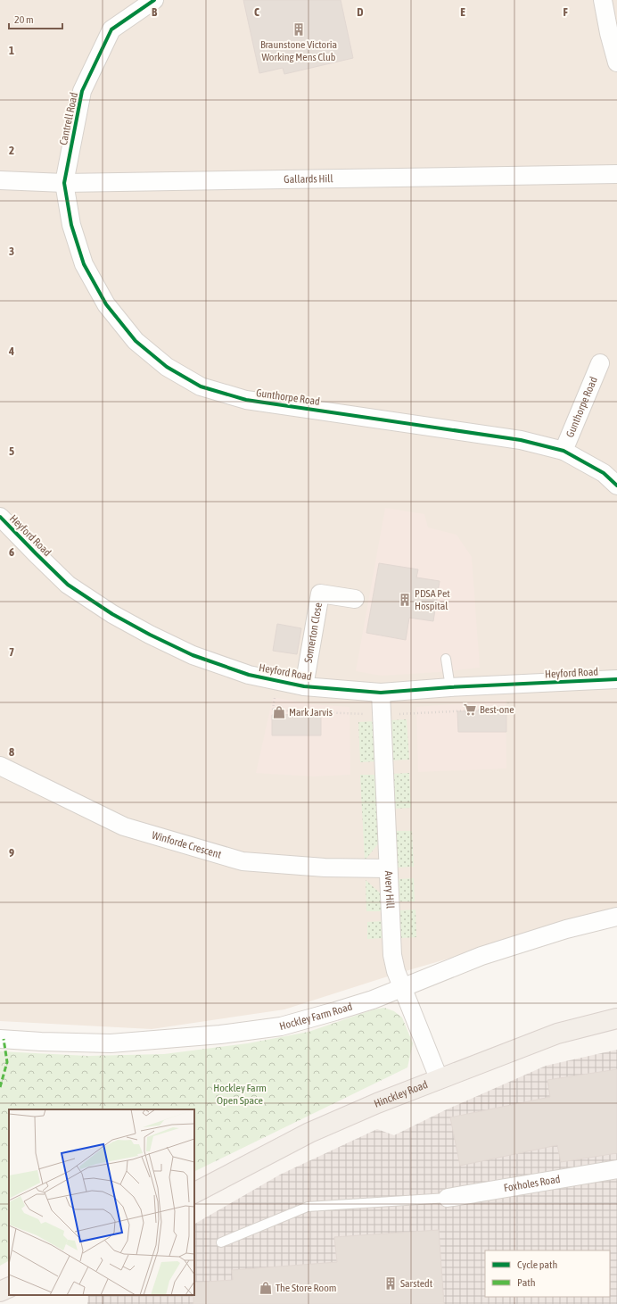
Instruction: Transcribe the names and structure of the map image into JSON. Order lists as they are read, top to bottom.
{
  "streets": {
    "main road": ["Hinckley Road"],
    "street": [
      "Cantrell Road",
      "Gallards Hill",
      "Gunthorpe Road",
      "Heyford Road",
      "Somerton Close",
      "Winforde Crescent",
      "Avery Hill",
      "Hockley Farm Road",
      "Foxholes Road"
    ]
  },
  "crossings": [
    ["Cantrell Road", "Gallards Hill"],
    ["Cantrell Road", "Gunthorpe Road"],
    ["Gallards Hill", "Gunthorpe Road"],
    ["Heyford Road", "Somerton Close"],
    ["Heyford Road", "Avery Hill"],
    ["Winforde Crescent", "Avery Hill"],
    ["Avery Hill", "Hockley Farm Road"],
    ["Avery Hill", "Hinckley Road"]
  ],
  "parks": ["Hockley Farm Open Space"],
  "places": {
    "building": ["Braunstone Victoria Working Mens Club", "PDSA Pet Hospital", "Sarstedt"],
    "supermarket": ["Best-one"],
    "shop": ["Mark Jarvis", "The Store Room"]
  },
  "legend": ["Cycle path", "Path"],
  "scale_bar": "20 m",
  "grid": {
    "columns": [
      "B",
      "C",
      "D",
      "E",
      "F"
    ],
    "rows": [
      "1",
      "2",
      "3",
      "4",
      "5",
      "6",
      "7",
      "8",
      "9"
    ]
  }
}
